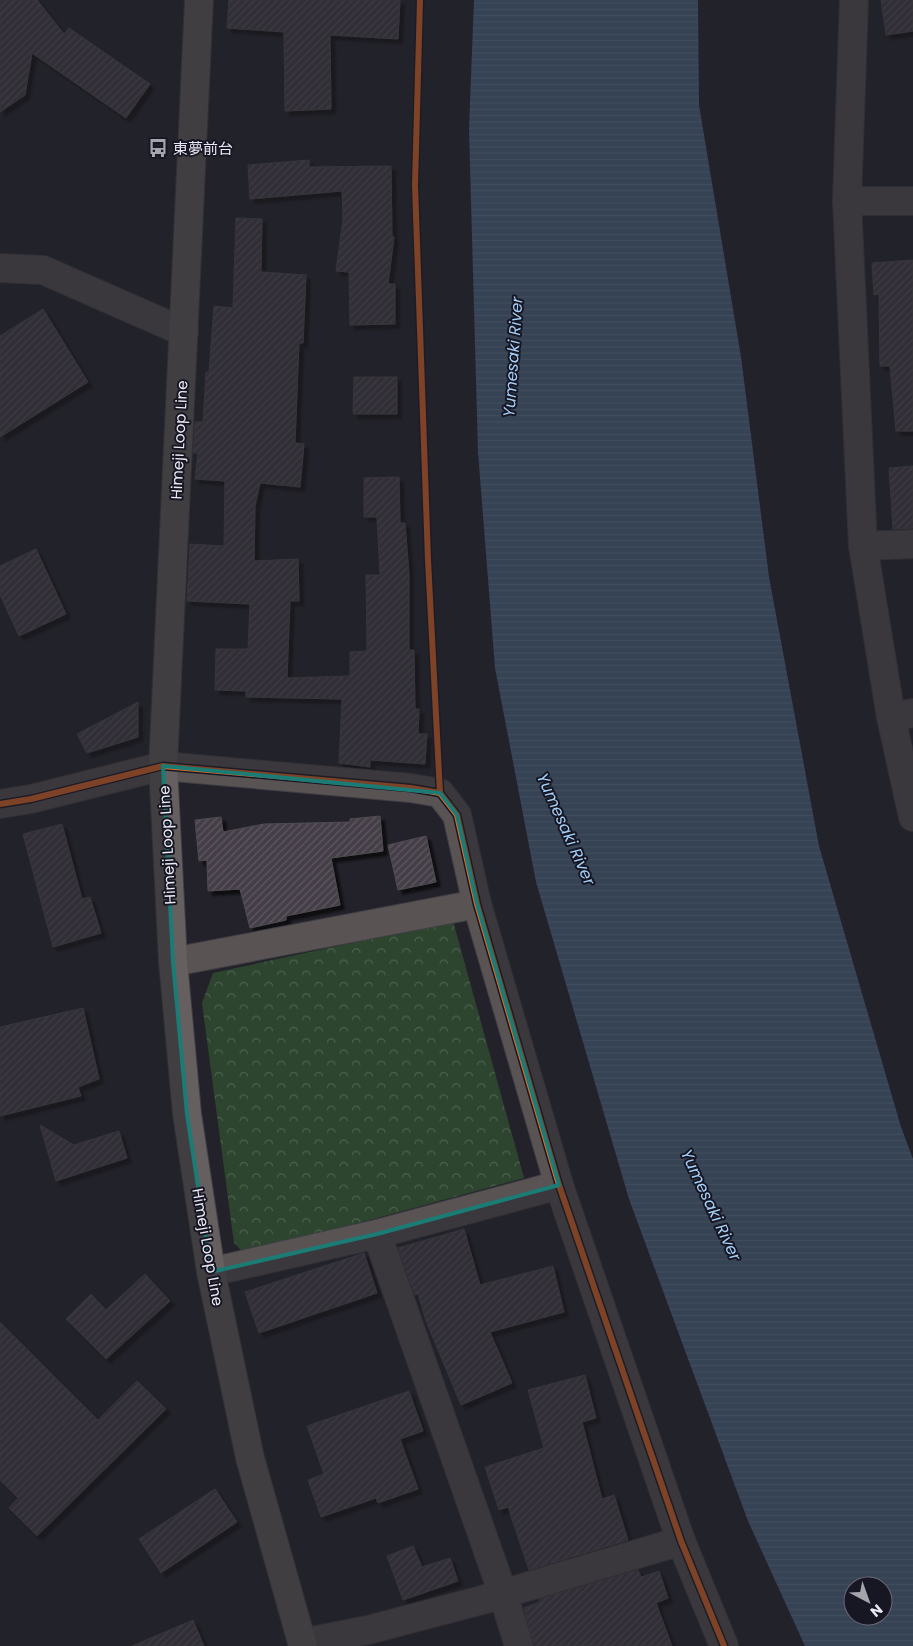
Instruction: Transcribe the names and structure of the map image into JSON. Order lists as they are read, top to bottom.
{
  "streets": {
    "main road": ["Himeji Loop Line"]
  },
  "water": ["Yumesaki River"],
  "places": {
    "bus stop": ["東夢前台"]
  },
  "north": "bottom right"
}
